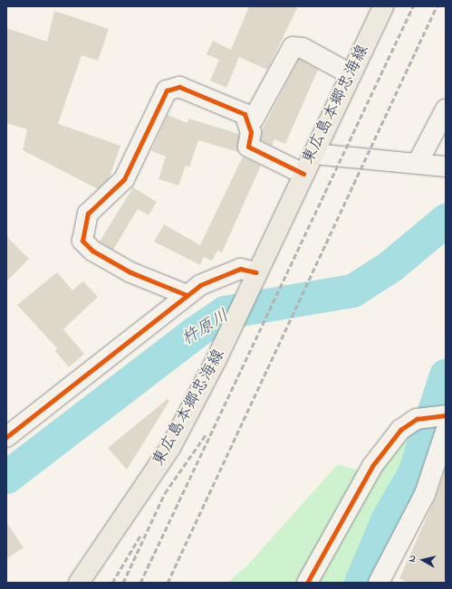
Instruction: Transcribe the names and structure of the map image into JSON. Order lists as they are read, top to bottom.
{
  "streets": {
    "main road": ["東広島本郷忠海線"]
  },
  "water": ["杵原川"],
  "north": "left"
}
